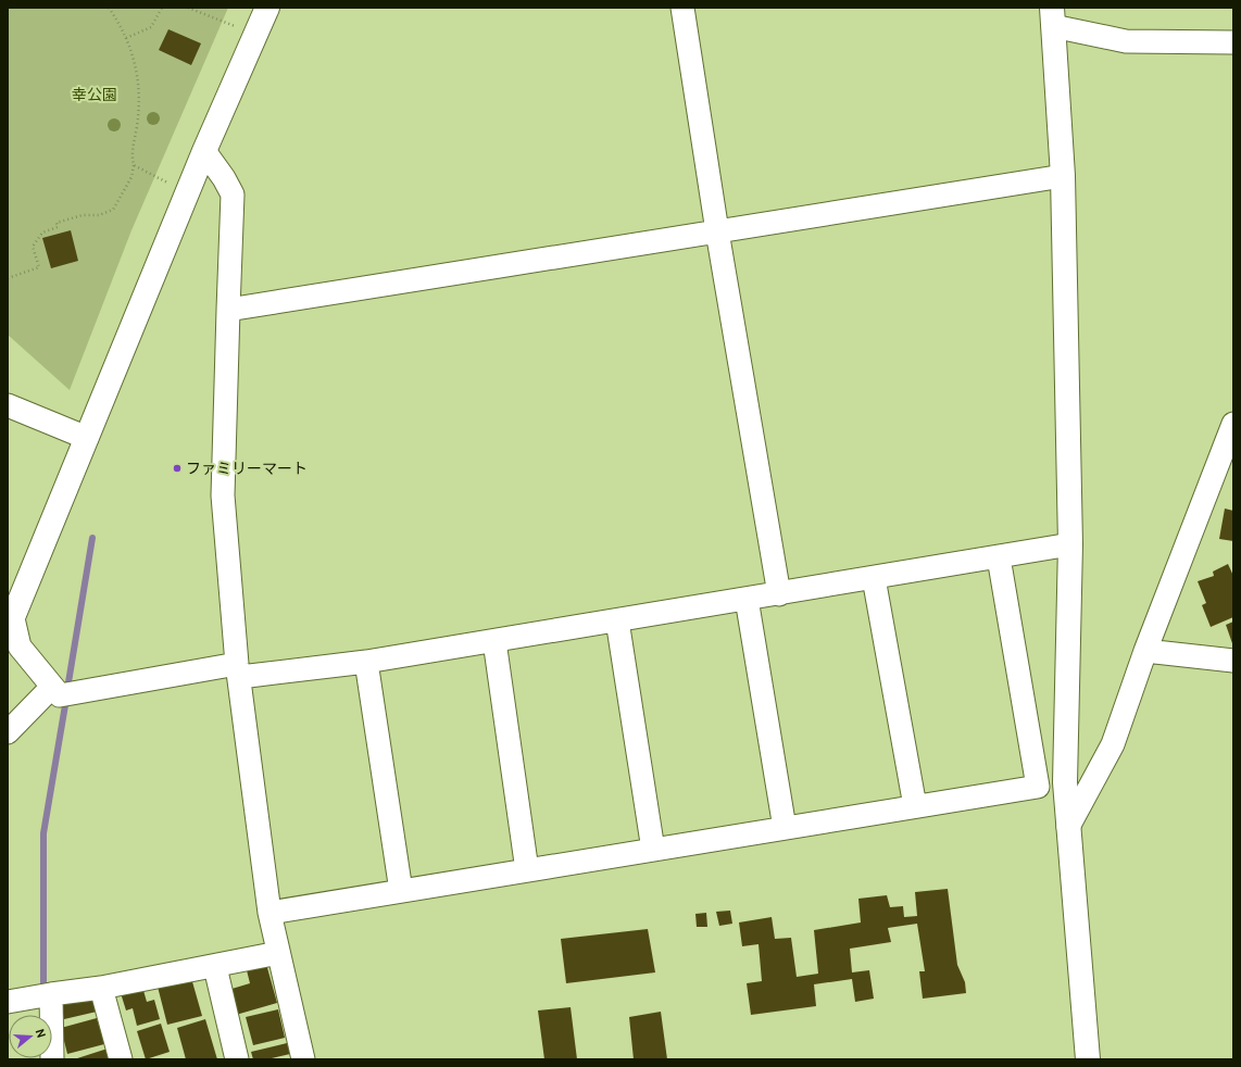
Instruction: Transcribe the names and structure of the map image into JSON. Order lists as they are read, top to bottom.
{
  "parks": ["幸公園"],
  "places": ["ファミリーマート"],
  "north": "right"
}
